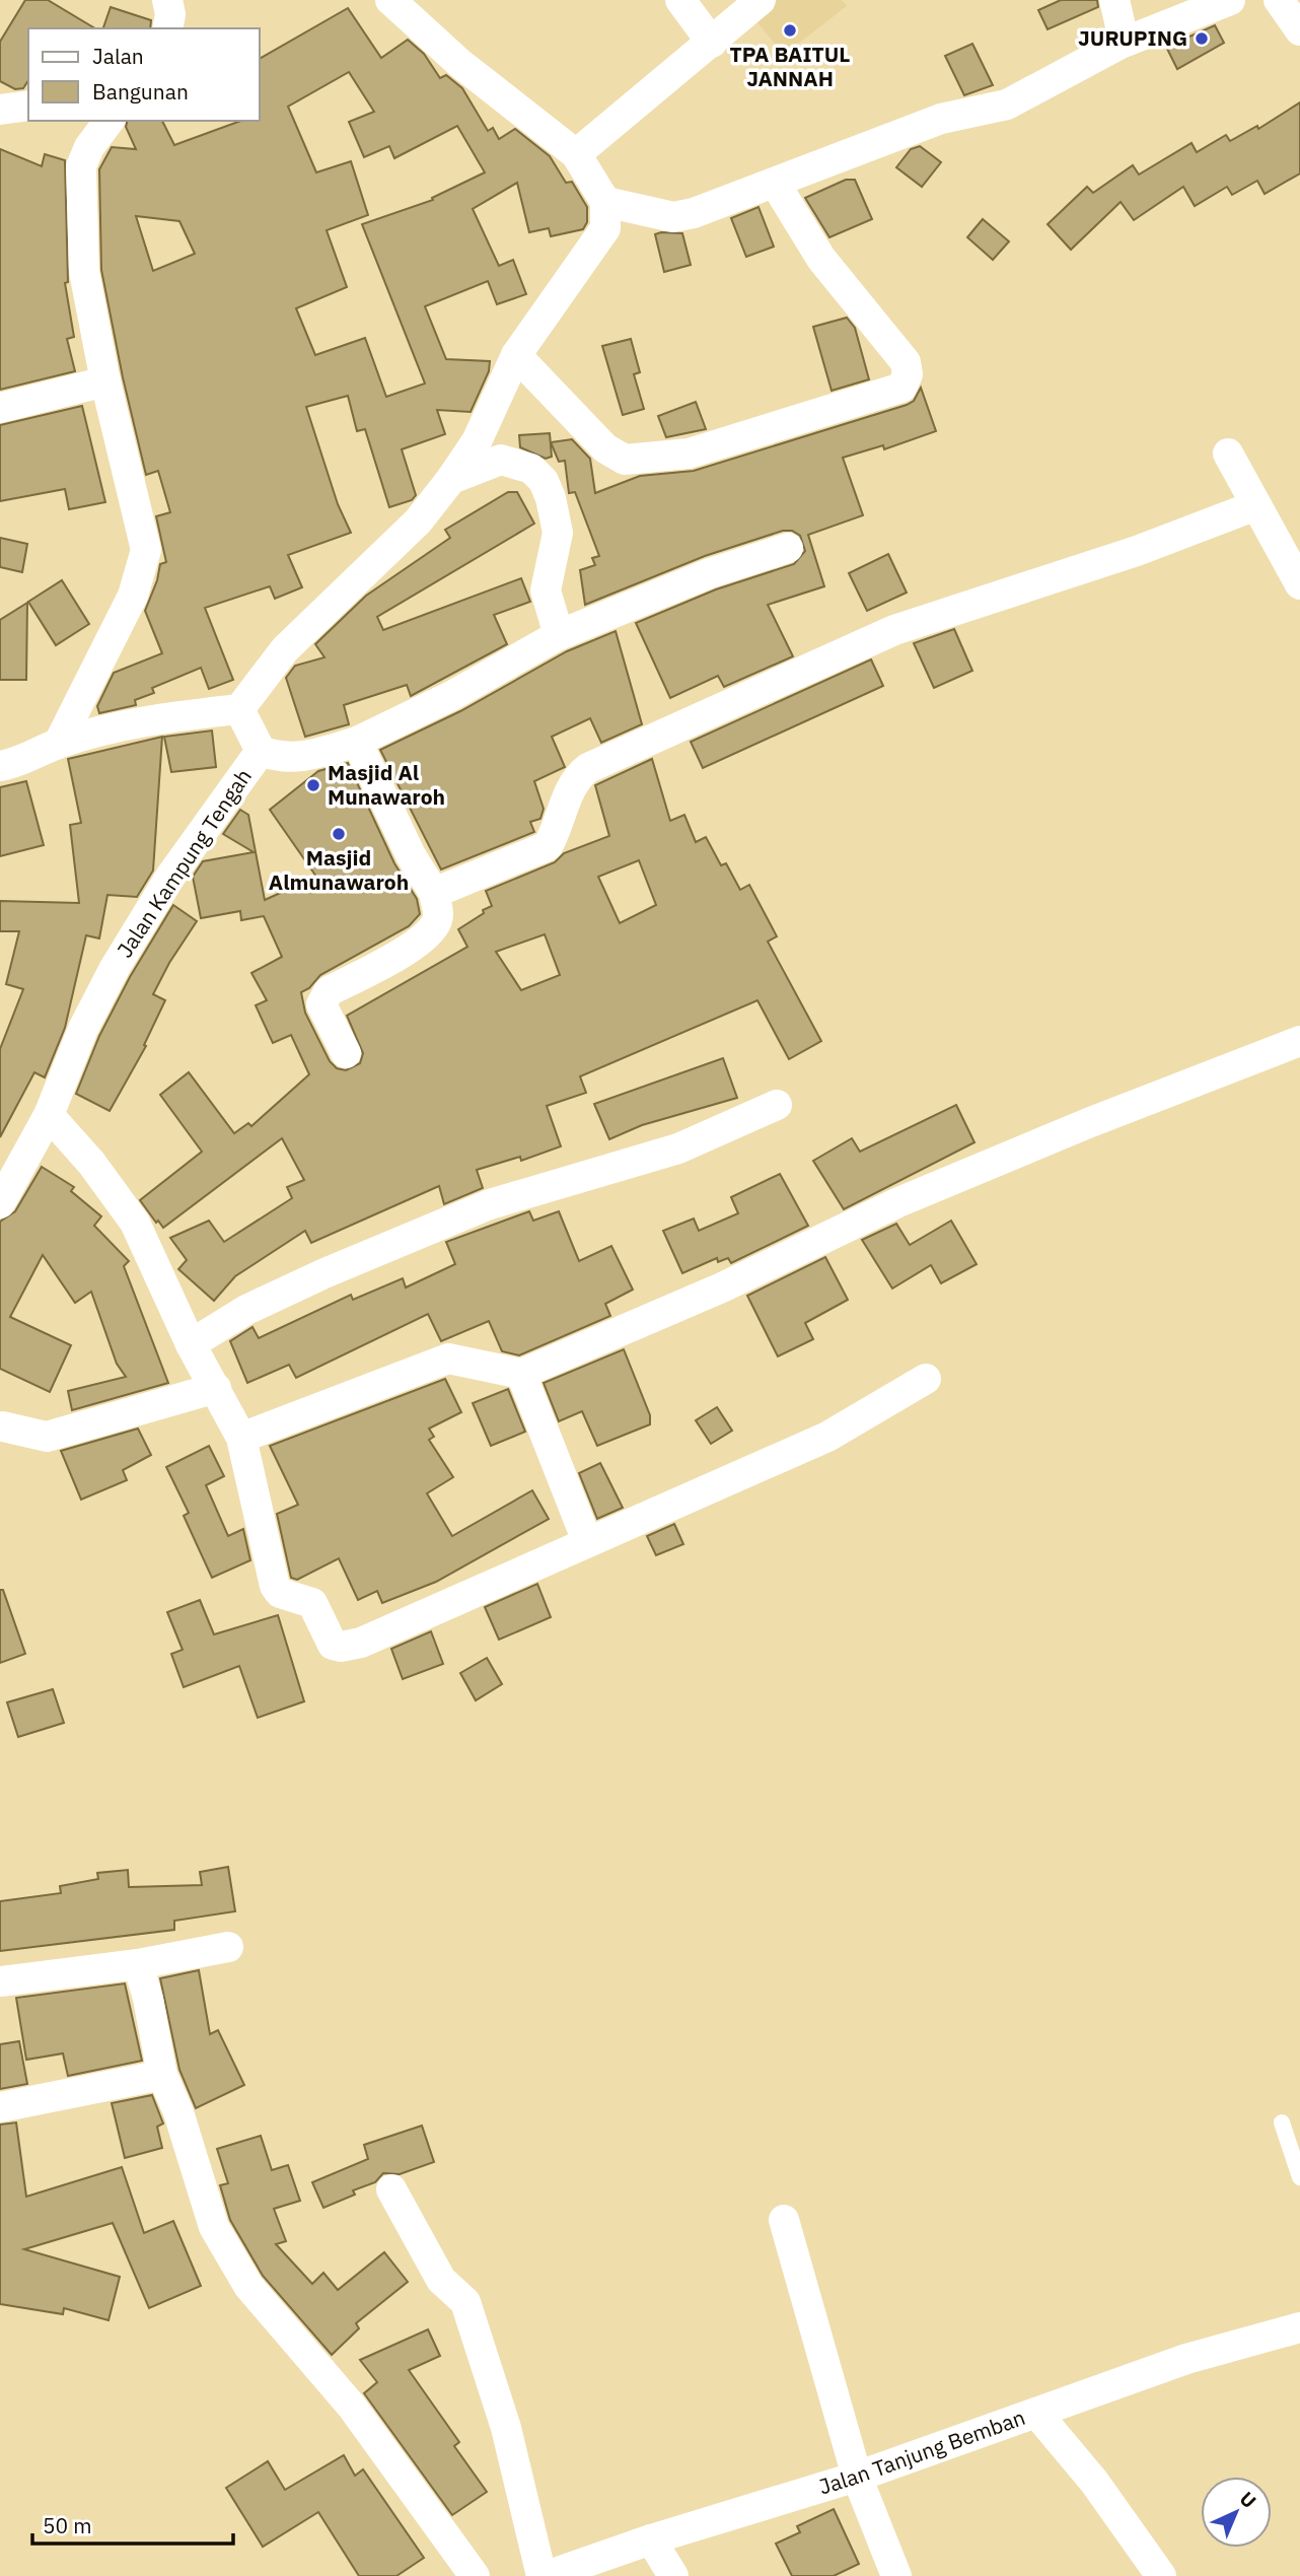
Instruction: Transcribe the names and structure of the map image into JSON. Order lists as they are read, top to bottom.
{
  "streets": {
    "street": ["Jalan Kampung Tengah", "Jalan Tanjung Bemban"]
  },
  "places": [
    "TPA BAITUL JANNAH",
    "JURUPING",
    "Masjid Al Munawaroh",
    "Masjid Almunawaroh"
  ],
  "legend": ["Jalan", "Bangunan"],
  "scale_bar": "50 m",
  "north": "top right"
}
